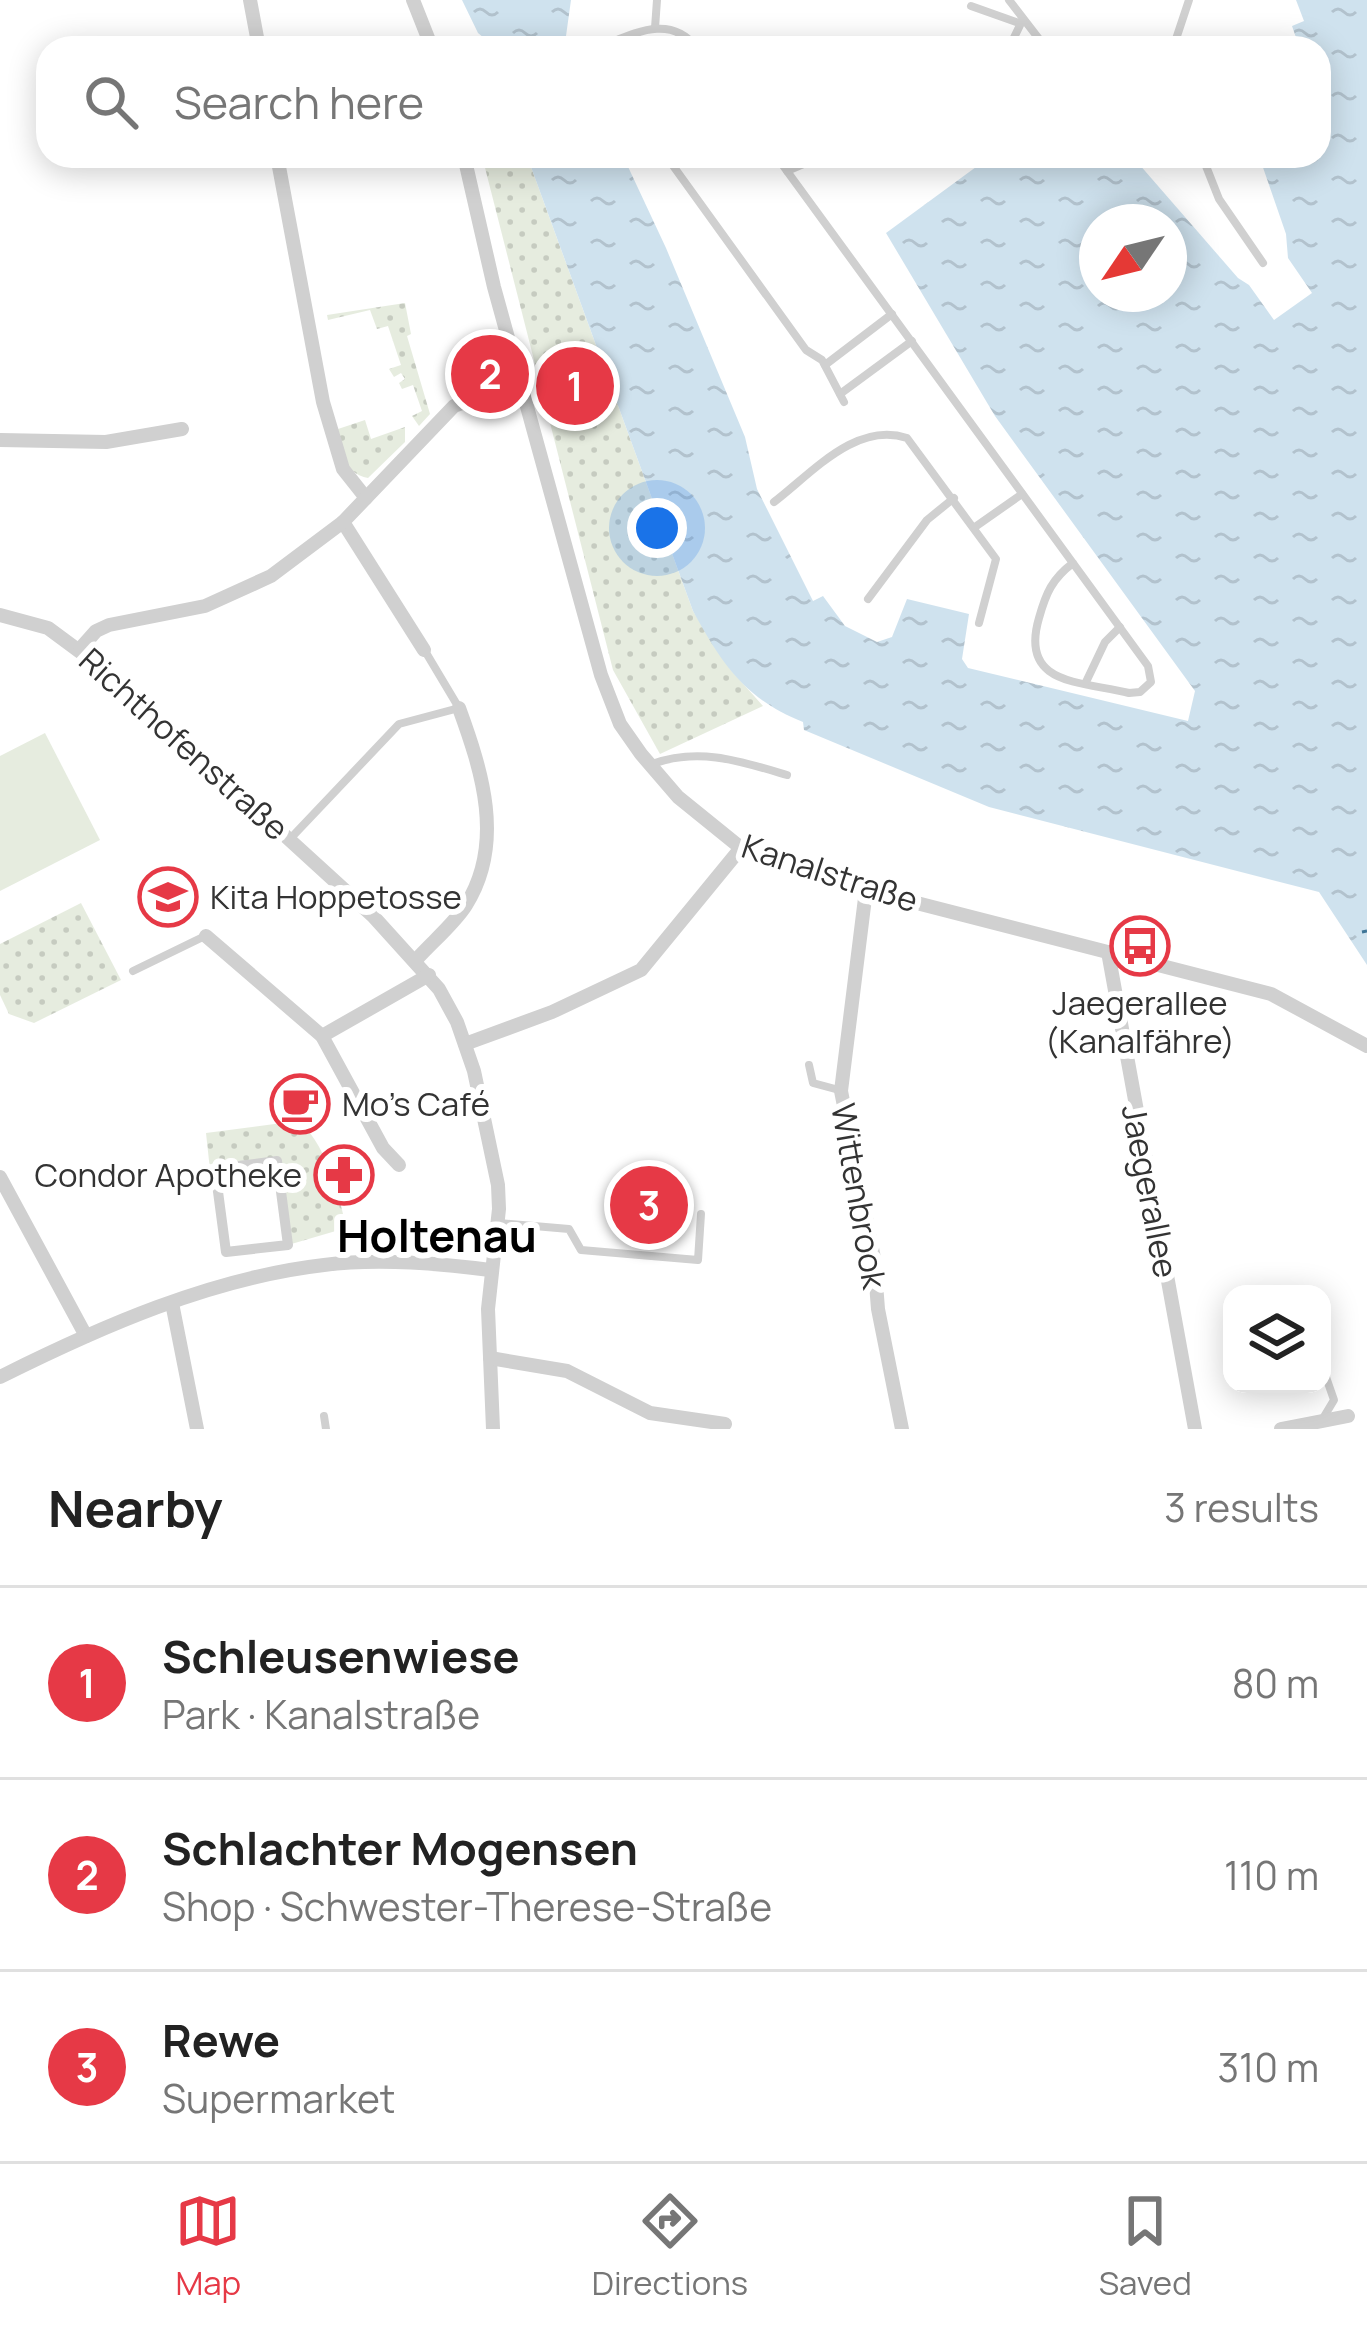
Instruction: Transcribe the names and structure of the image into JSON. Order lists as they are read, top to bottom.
{
  "streets": {
    "street": [
      "Richthofenstraße",
      "Kanalstraße",
      "Jaegerallee",
      "Wittenbrook"
    ]
  },
  "crossings": [
    ["Kanalstraße", "Jaegerallee"],
    ["Kanalstraße", "Wittenbrook"]
  ],
  "districts": ["Holtenau"],
  "places": {
    "school or university": ["Kita Hoppetosse"],
    "bus stop": ["Jaegerallee (Kanalfähre)"],
    "cafe": ["Mo's Café"],
    "pharmacy": ["Condor Apotheke"]
  },
  "north": "bottom left",
  "page": {
    "search": "Search here",
    "pins": ["2", "1", "3"],
    "heading": ["Nearby", "3 results"],
    "list": [
      {
        "mark": "1",
        "name": "Schleusenwiese",
        "note": "Park · Kanalstraße",
        "value": "80 m"
      },
      {
        "mark": "2",
        "name": "Schlachter Mogensen",
        "note": "Shop · Schwester-Therese-Straße",
        "value": "110 m"
      },
      {
        "mark": "3",
        "name": "Rewe",
        "note": "Supermarket",
        "value": "310 m"
      }
    ],
    "nav": ["Map", "Directions", "Saved"]
  }
}
